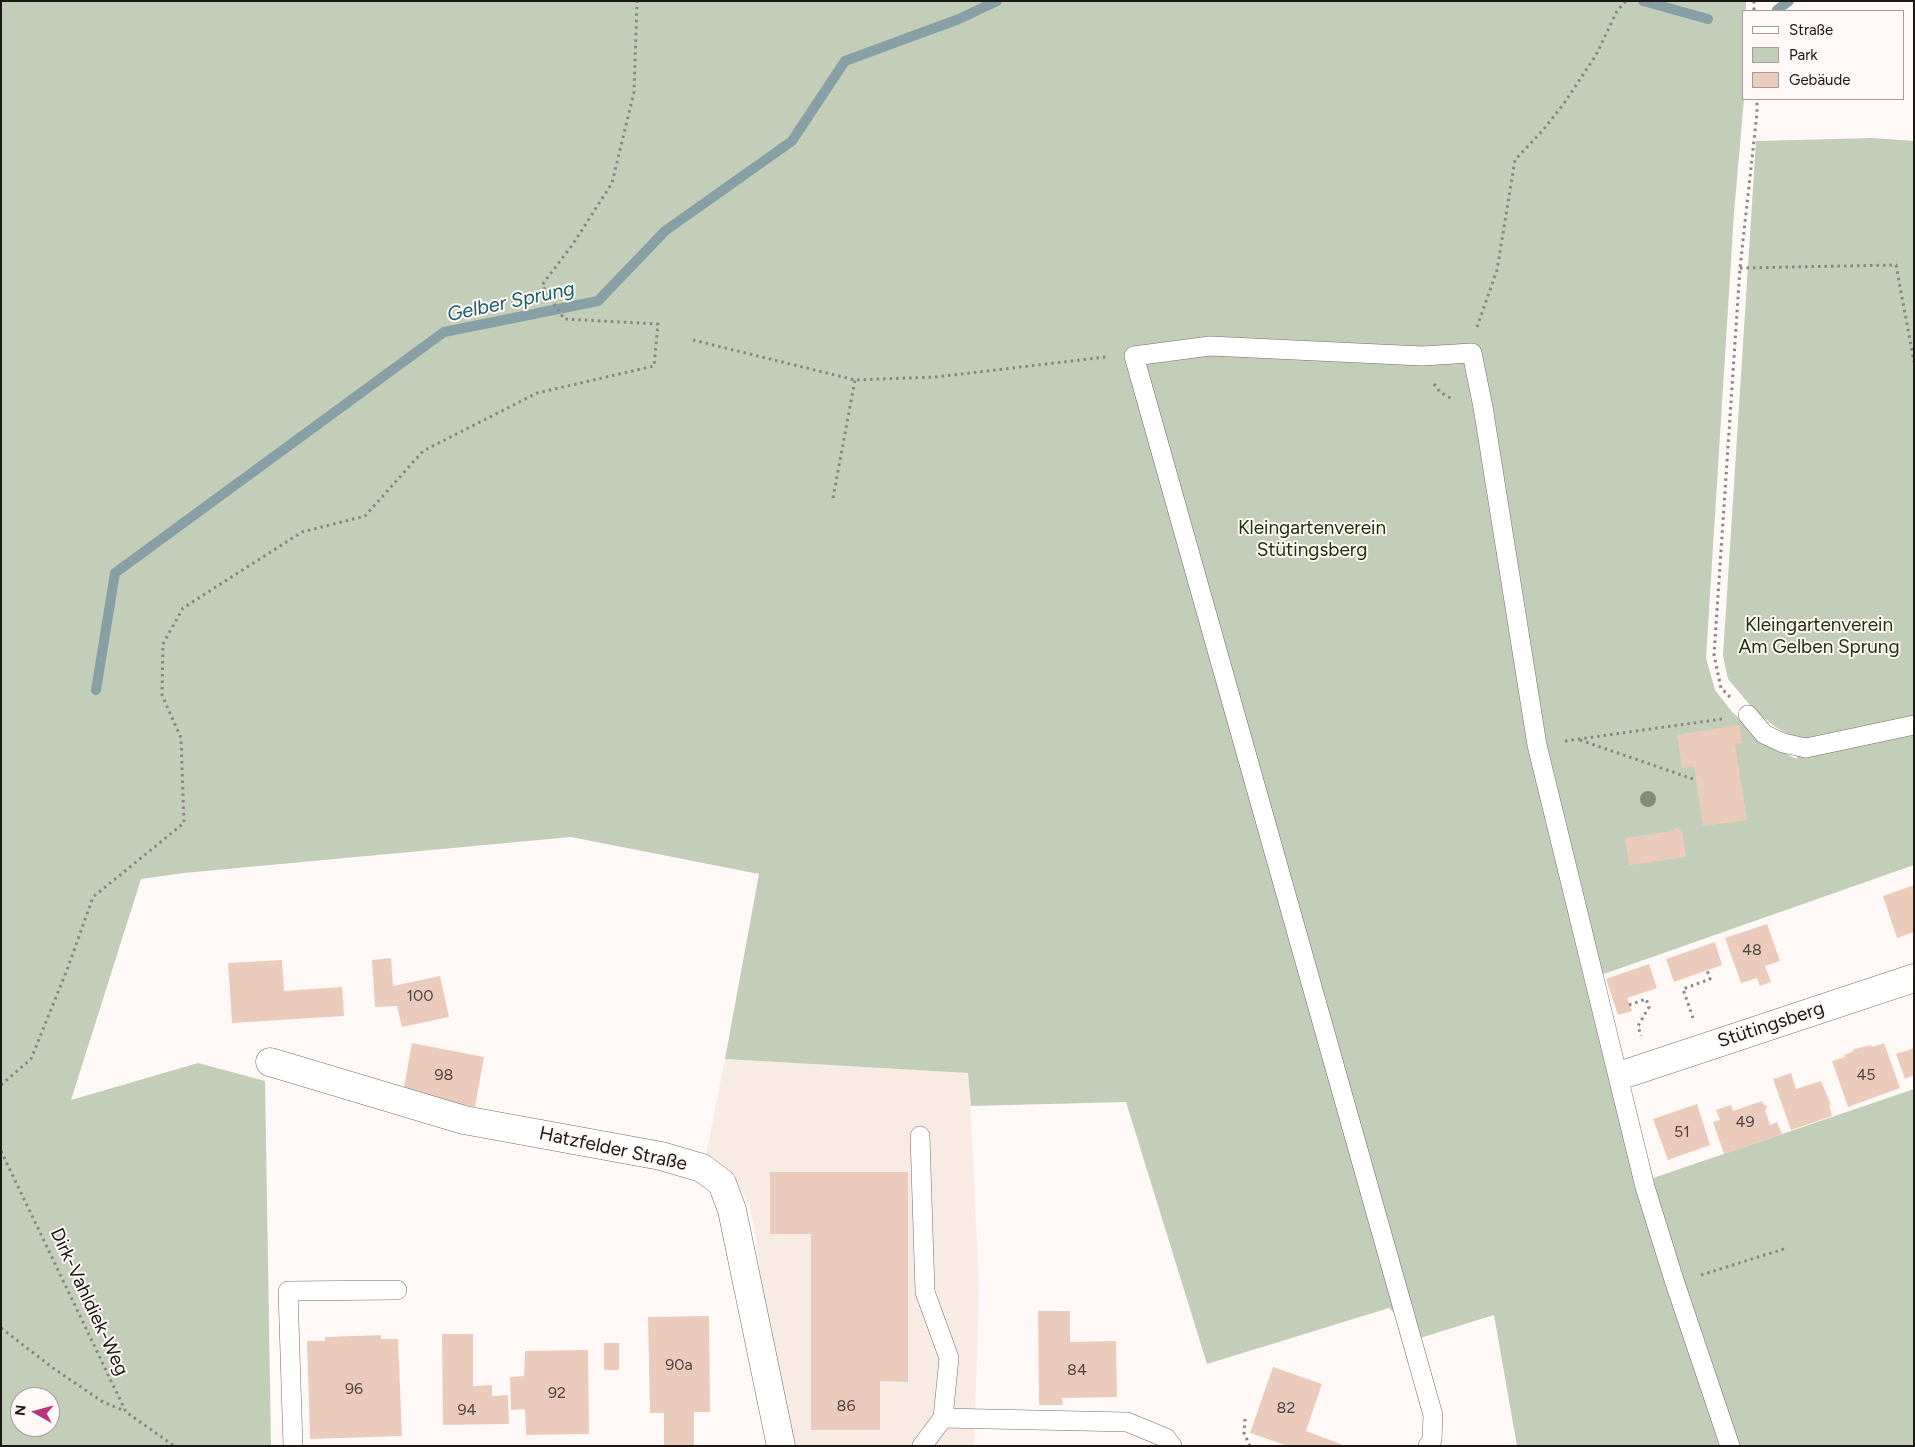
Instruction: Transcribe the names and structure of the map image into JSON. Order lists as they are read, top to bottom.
{
  "streets": {
    "street": ["Stütingsberg", "Hatzfelder Straße"],
    "path": ["Dirk-Vahldiek-Weg"]
  },
  "water": ["Gelber Sprung"],
  "parks": ["Kleingartenverein Stütingsberg", "Kleingartenverein Am Gelben Sprung"],
  "house_numbers": [
    "48",
    "100",
    "98",
    "45",
    "49",
    "51",
    "90a",
    "84",
    "96",
    "92",
    "86",
    "82",
    "94"
  ],
  "legend": ["Straße", "Park", "Gebäude"],
  "north": "left"
}
